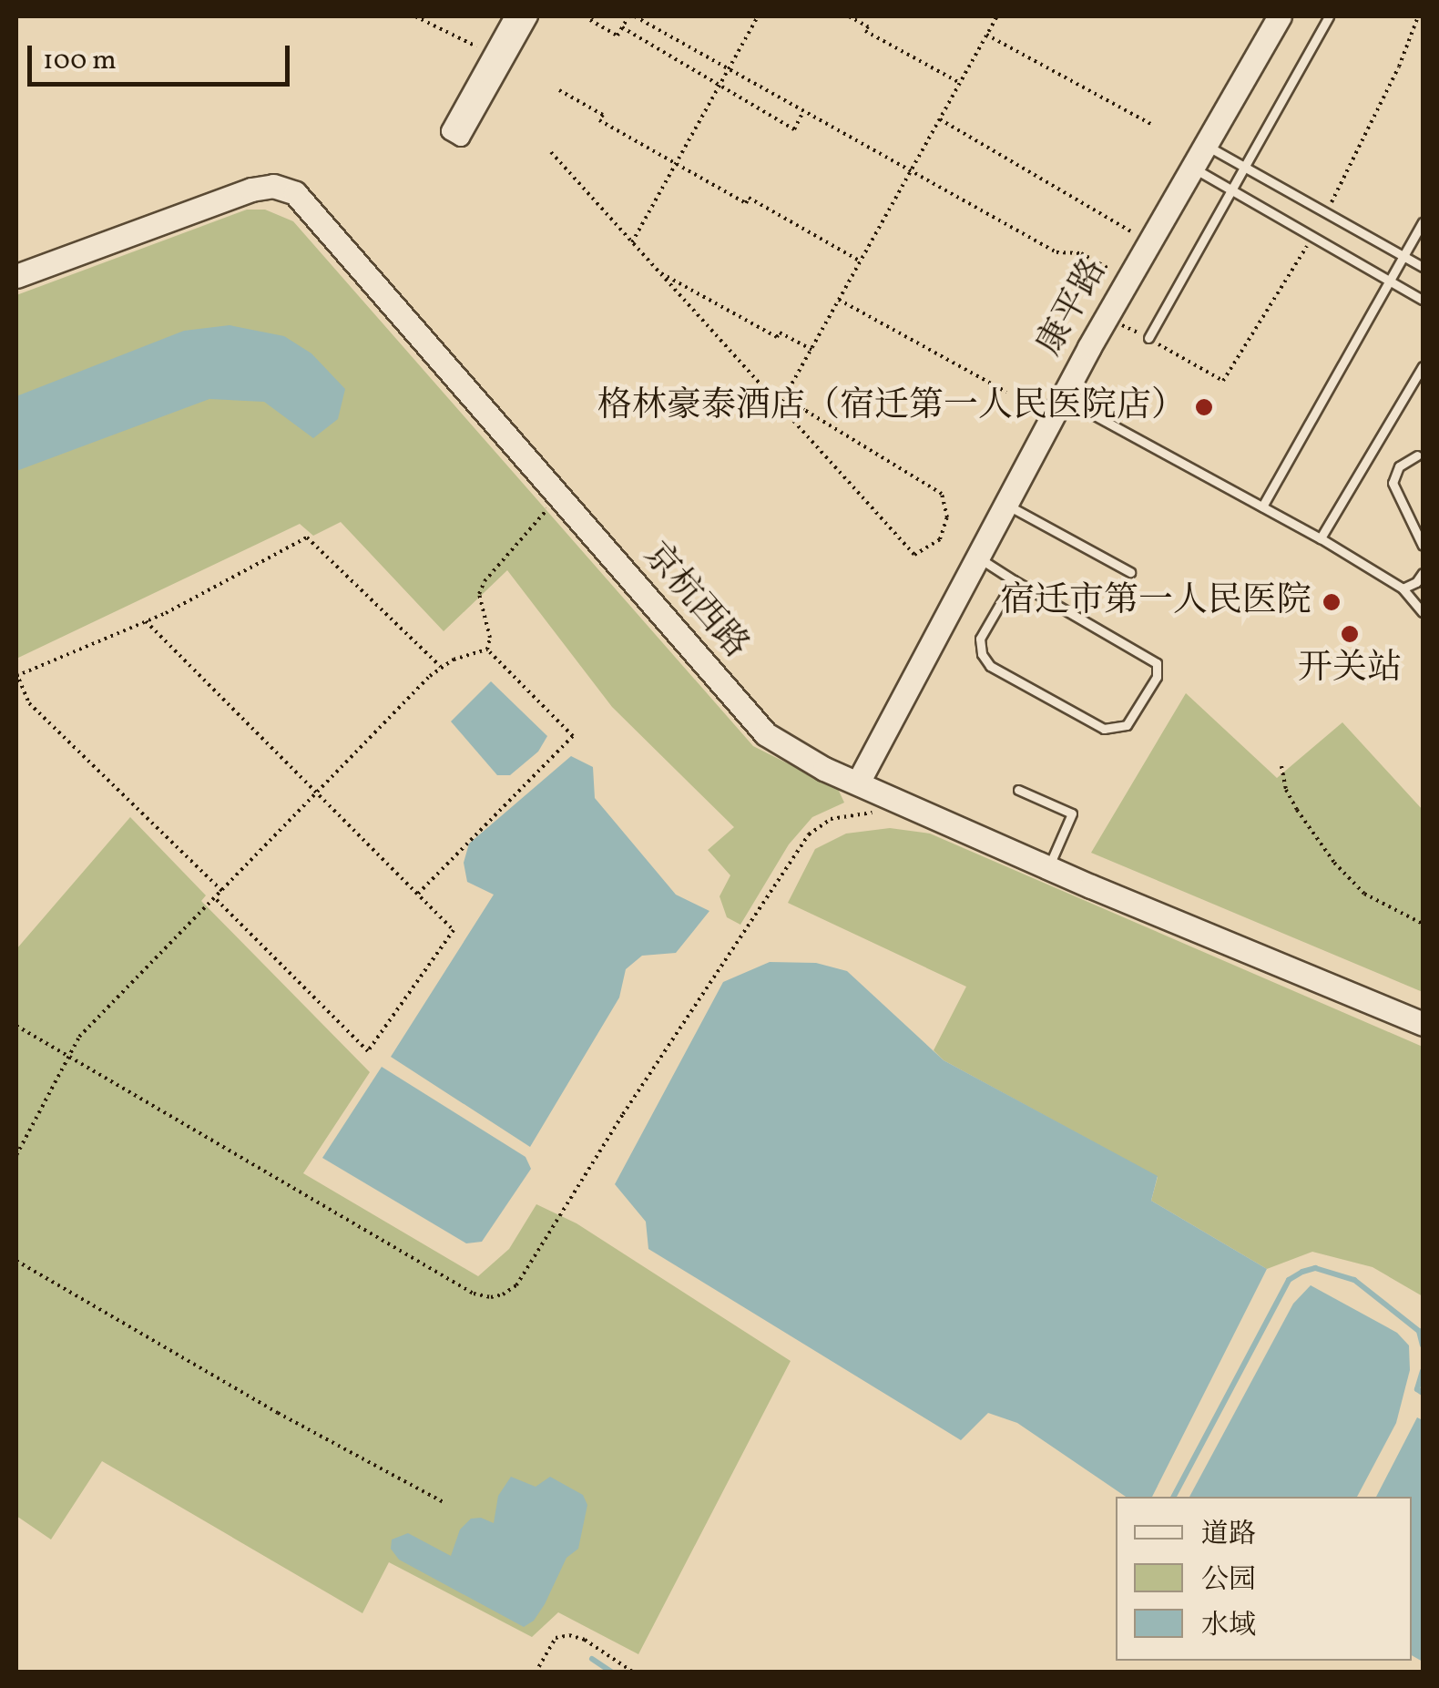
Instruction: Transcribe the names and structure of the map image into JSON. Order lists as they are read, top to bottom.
{
  "streets": {
    "street": ["康平路", "京杭西路"]
  },
  "crossings": [
    ["康平路", "京杭西路"]
  ],
  "places": ["格林豪泰酒店（宿迁第一人民医院店）", "宿迁市第一人民医院", "开关站"],
  "legend": ["道路", "公园", "水域"],
  "scale_bar": "100 m"
}
